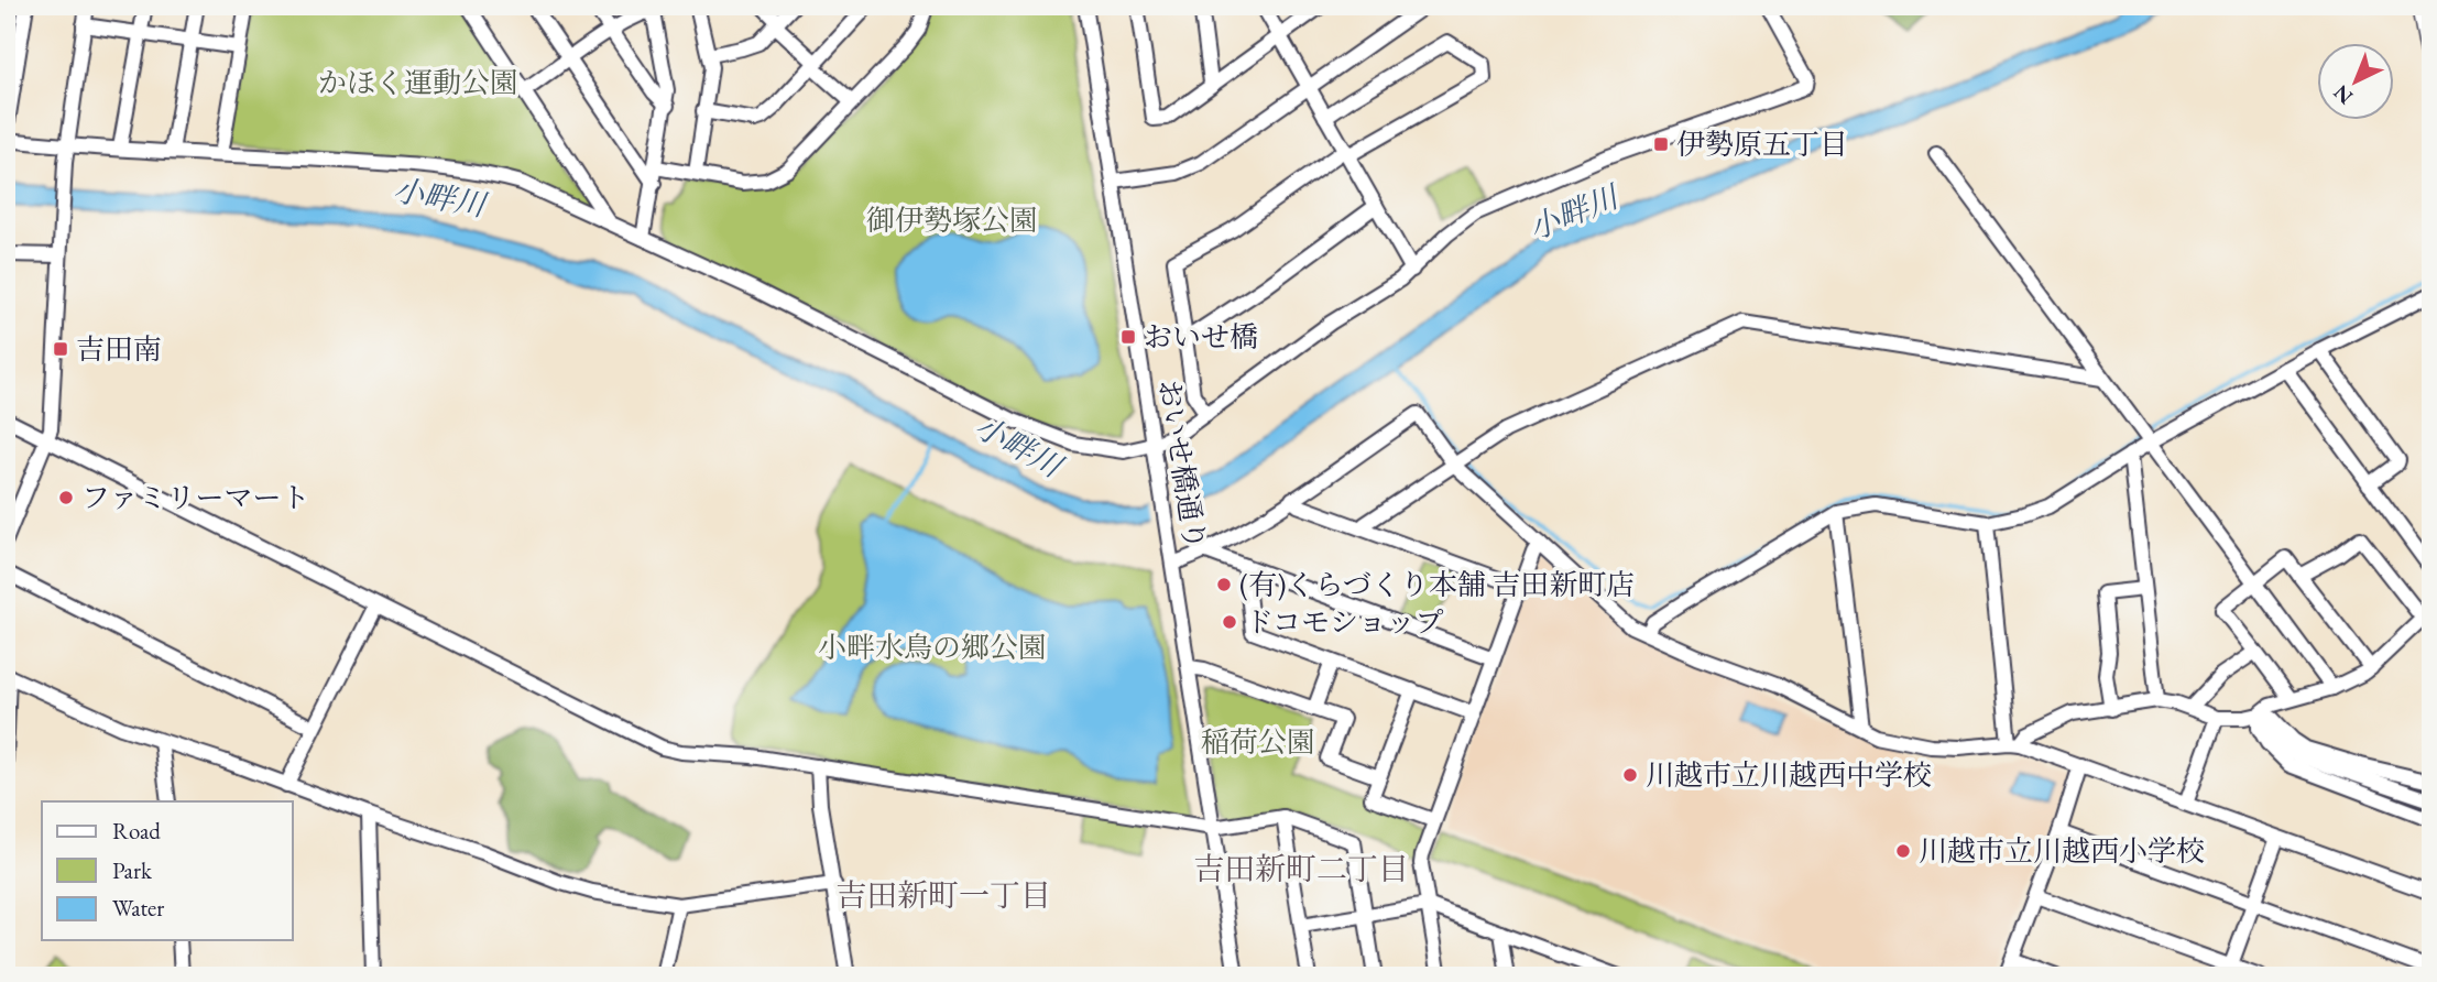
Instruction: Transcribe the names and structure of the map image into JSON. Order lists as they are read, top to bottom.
{
  "streets": {
    "street": ["おいせ橋通り"]
  },
  "districts": ["吉田新町二丁目", "吉田新町一丁目"],
  "water": ["小畔川"],
  "parks": [
    "かほく運動公園",
    "御伊勢塚公園",
    "小畔水鳥の郷公園",
    "稲荷公園"
  ],
  "places": {
    "transit": ["伊勢原五丁目", "おいせ橋", "吉田南"],
    "other": [
      "ファミリーマート",
      "(有)くらづくり本舗 吉田新町店",
      "ドコモショップ",
      "川越市立川越西中学校",
      "川越市立川越西小学校"
    ]
  },
  "legend": ["Road", "Park", "Water"],
  "north": "bottom left"
}
